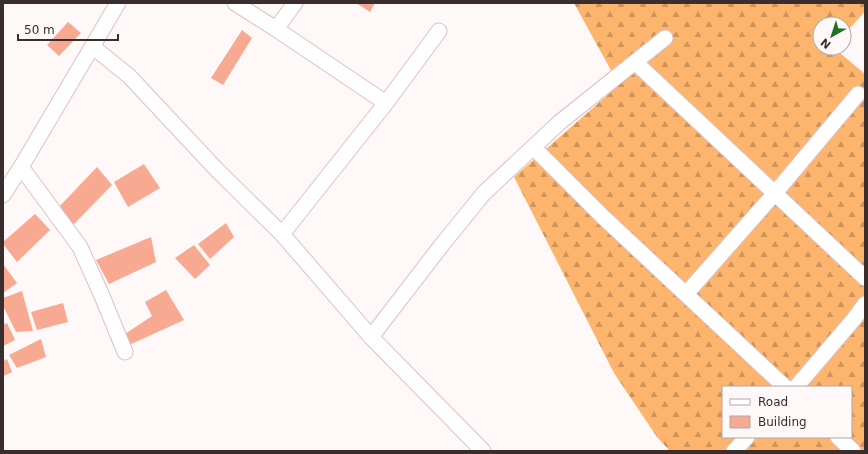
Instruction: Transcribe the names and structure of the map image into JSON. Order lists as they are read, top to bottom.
{
  "legend": ["Road", "Building"],
  "scale_bar": "50 m",
  "north": "bottom left"
}
